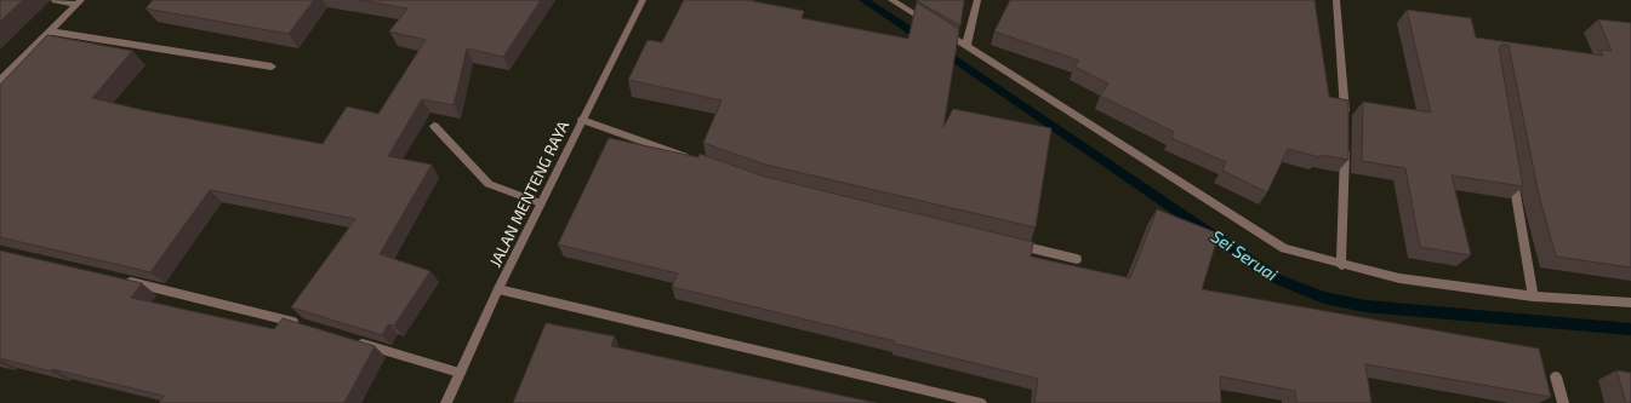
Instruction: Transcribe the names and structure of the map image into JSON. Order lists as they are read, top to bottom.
{
  "streets": {
    "street": ["JALAN MENTENG RAYA"]
  },
  "water": ["Sei Seruai"]
}
